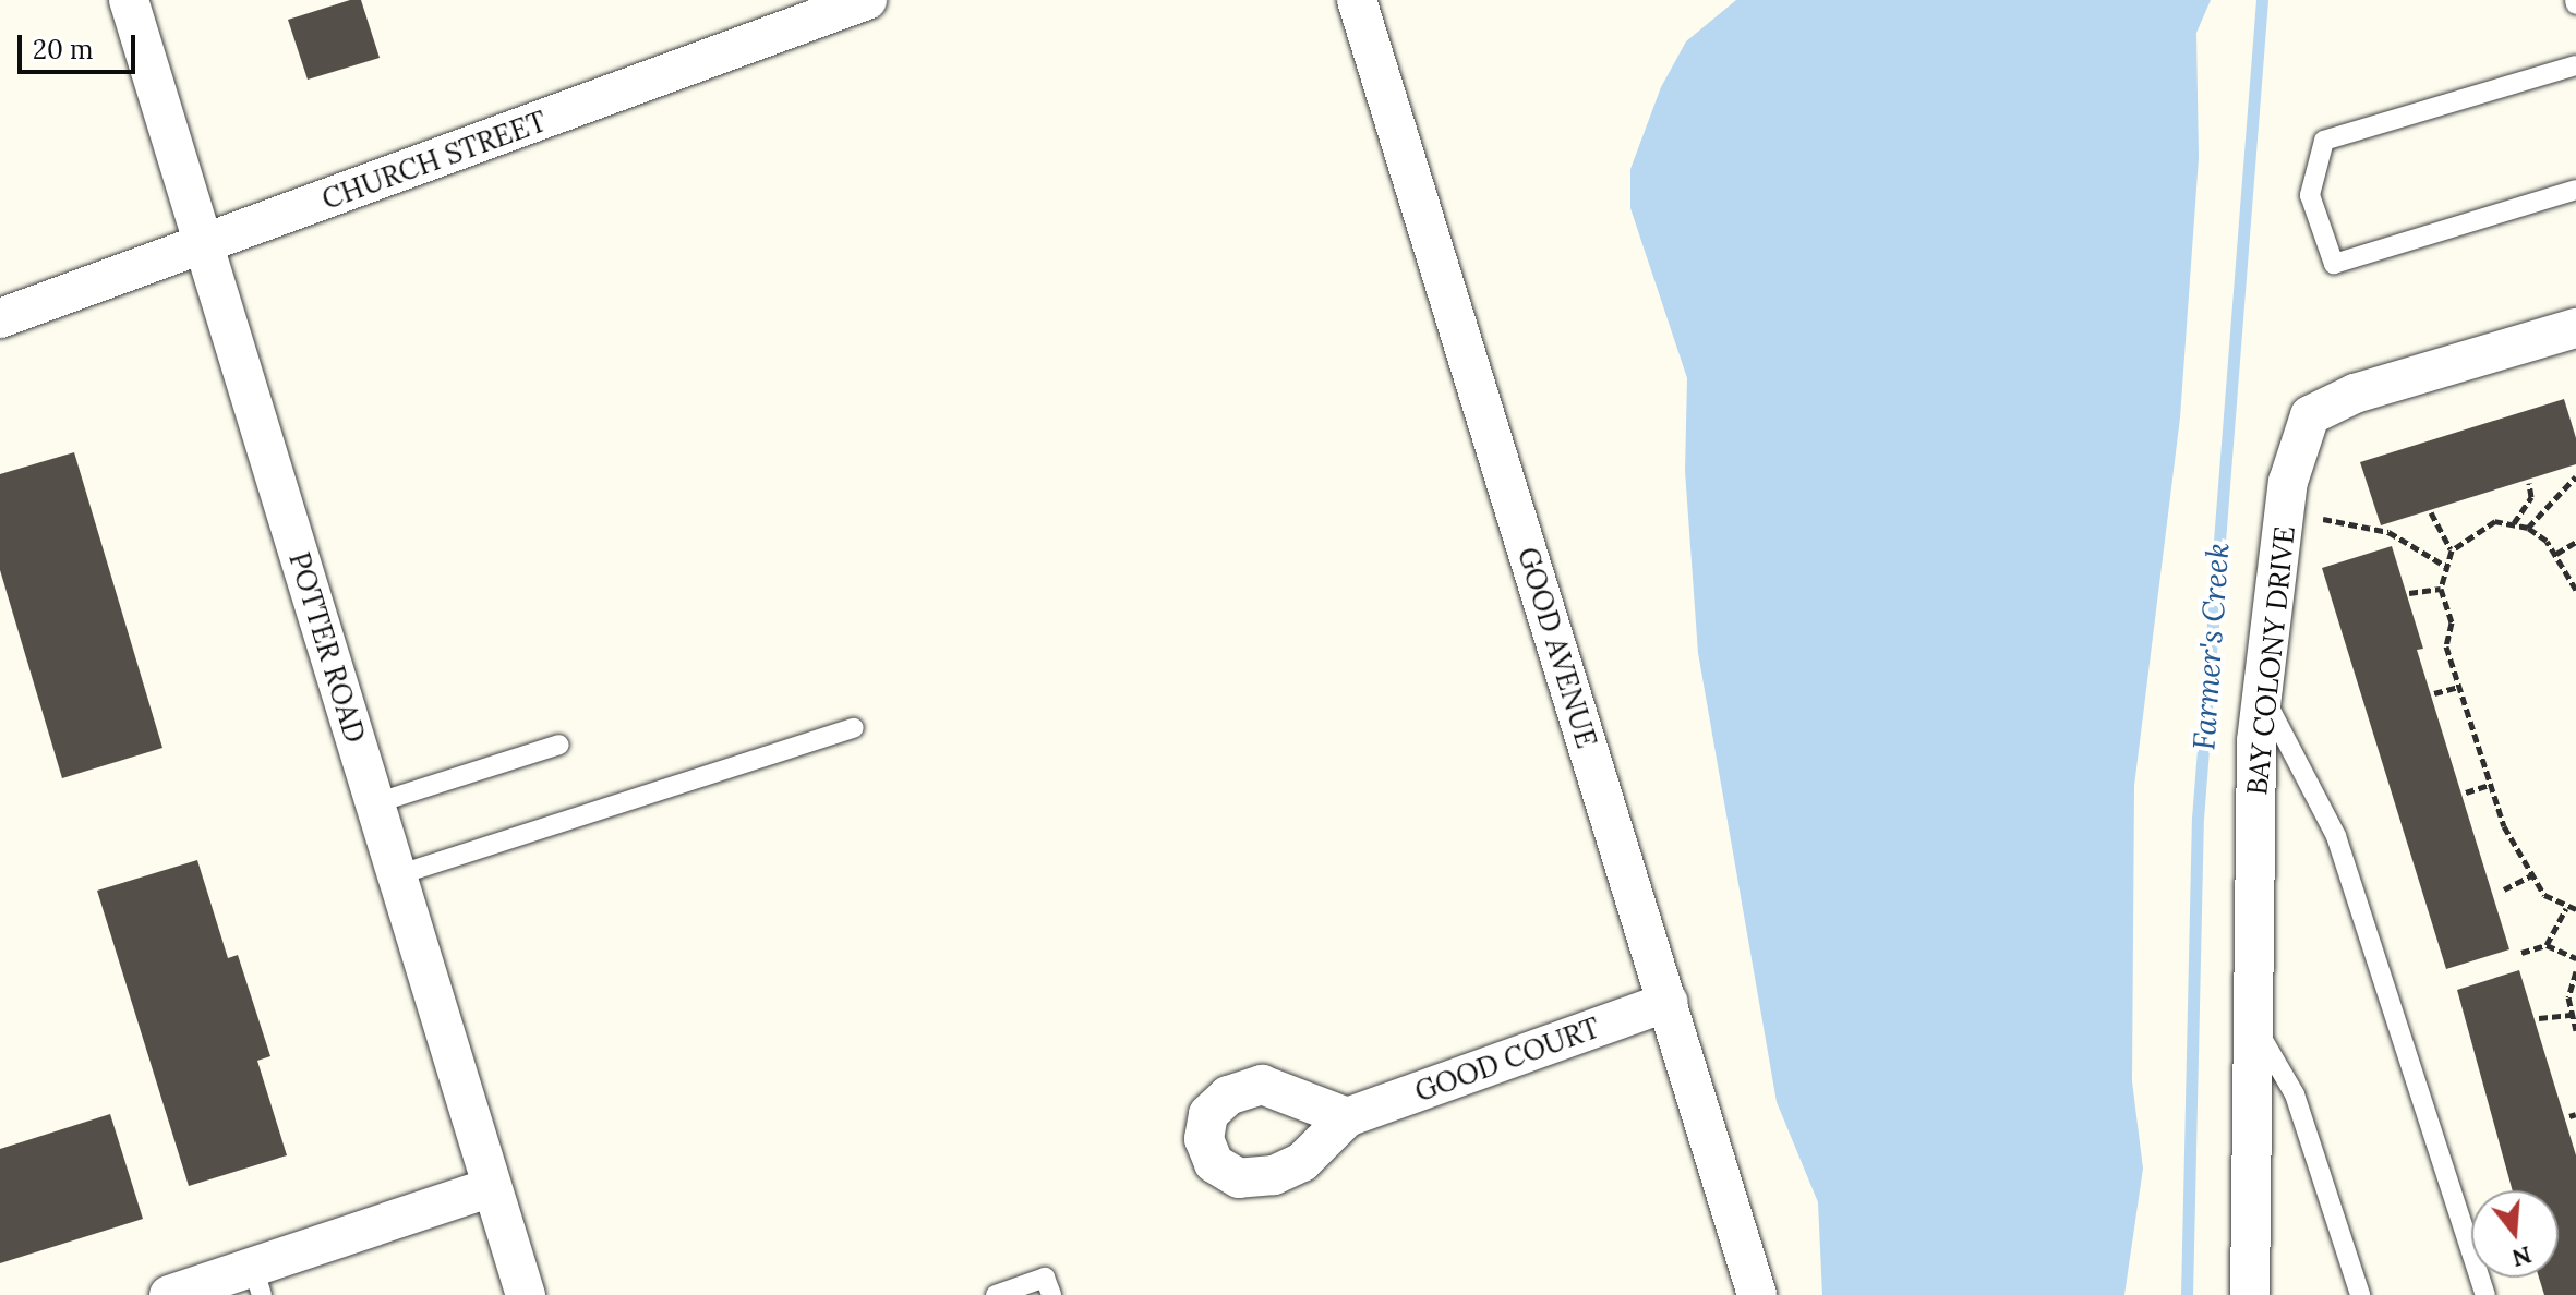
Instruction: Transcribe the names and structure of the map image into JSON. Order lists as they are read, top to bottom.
{
  "streets": {
    "street": [
      "CHURCH STREET",
      "POTTER ROAD",
      "GOOD AVENUE",
      "BAY COLONY DRIVE",
      "GOOD COURT"
    ]
  },
  "crossings": [
    ["CHURCH STREET", "POTTER ROAD"],
    ["GOOD AVENUE", "GOOD COURT"]
  ],
  "water": ["Farmer's Creek"],
  "scale_bar": "20 m",
  "north": "bottom"
}
